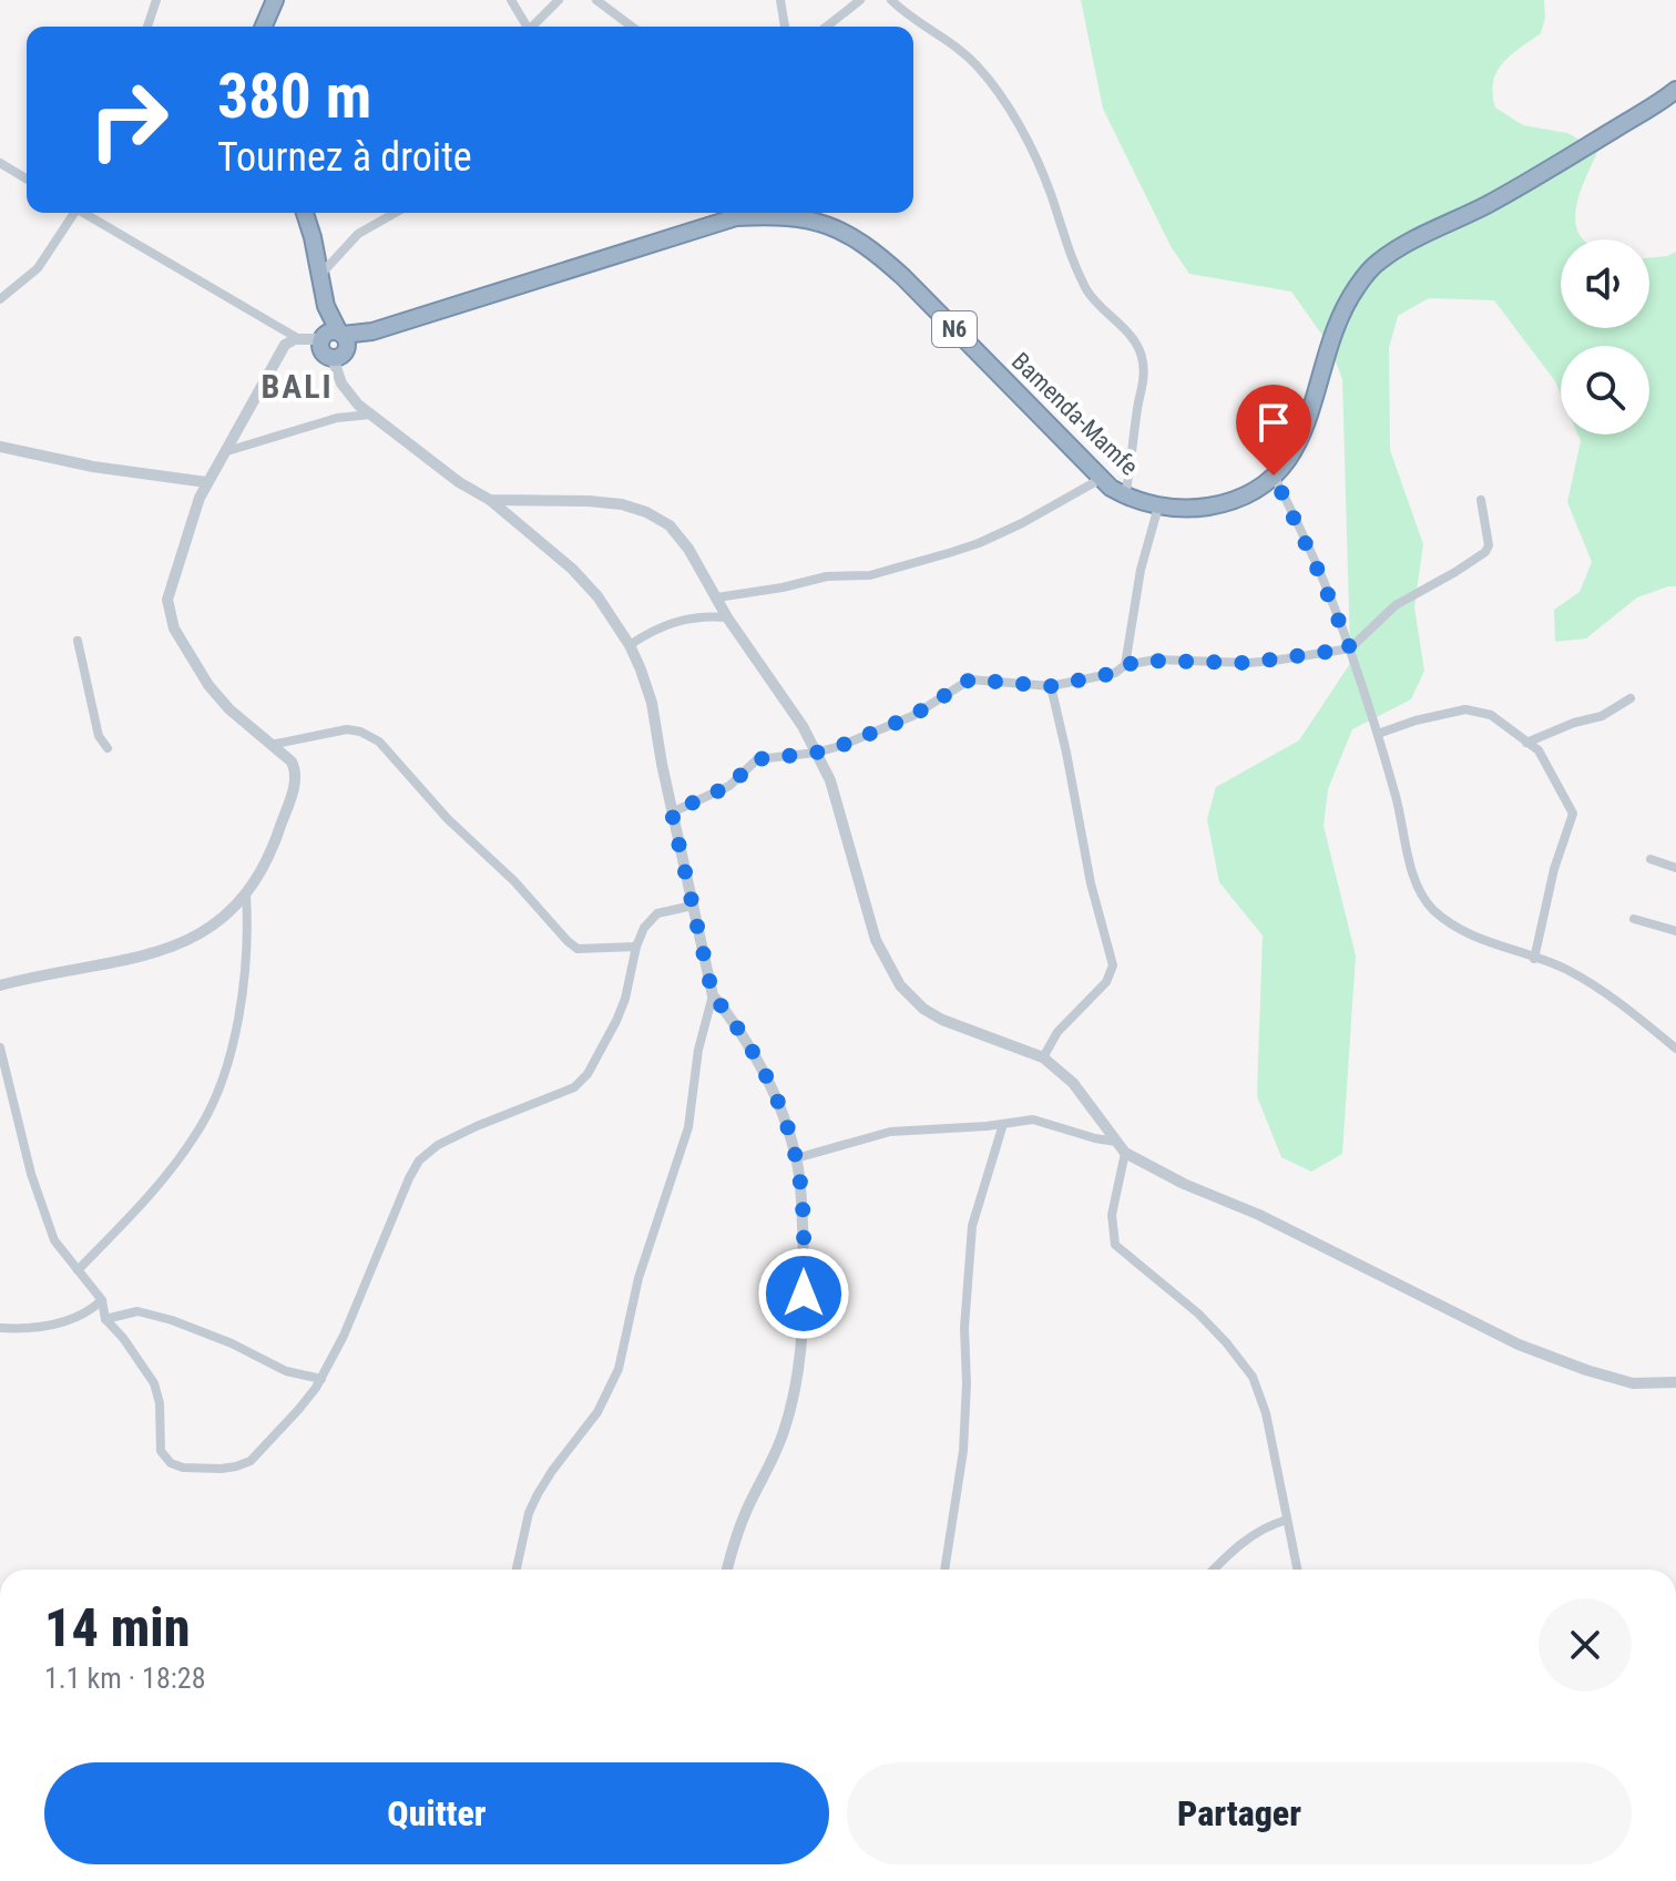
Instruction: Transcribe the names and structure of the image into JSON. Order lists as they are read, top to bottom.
{
  "streets": {
    "highway": ["N6", "Bamenda-Mamfe"]
  },
  "districts": ["BALI"],
  "page": {
    "turn": ["380 m", "Tournez à droite"],
    "heading": ["14 min", "1.1 km · 18:28"],
    "buttons": ["Quitter", "Partager"]
  }
}
